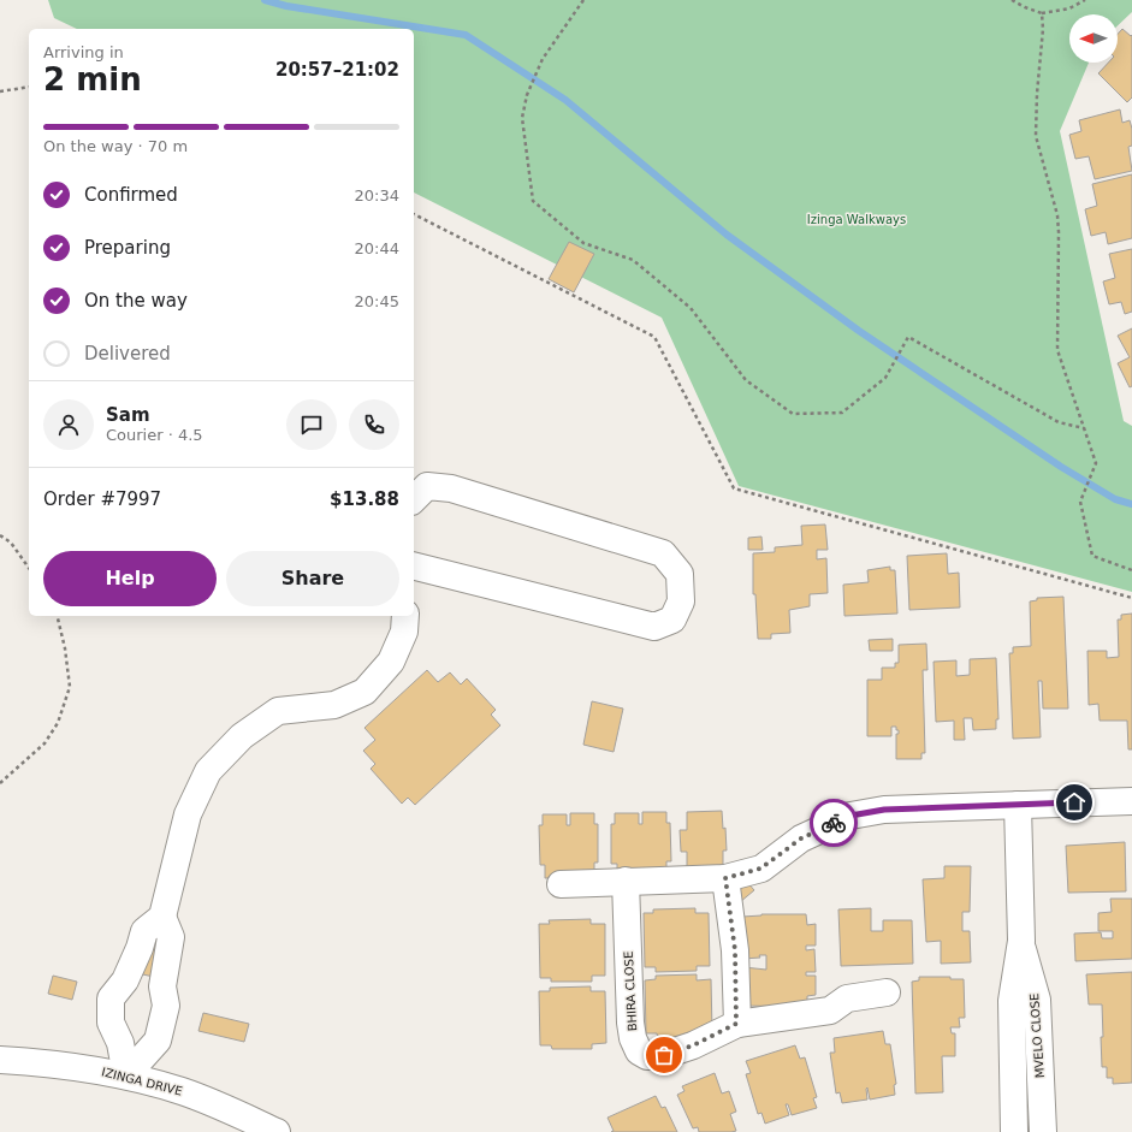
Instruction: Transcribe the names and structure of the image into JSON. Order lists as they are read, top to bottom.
{
  "streets": {
    "street": ["BHIRA CLOSE", "MVELO CLOSE", "IZINGA DRIVE"]
  },
  "parks": ["Izinga Walkways"],
  "north": "left",
  "page": {
    "heading": ["2 min", "Arriving in", "20:57–21:02"],
    "panel": [
      "Sam",
      "Courier · 4.5",
      "Order #7997",
      "$13.88"
    ],
    "bar": "On the way · 70 m",
    "list": [
      ["Confirmed", "20:34"],
      ["Preparing", "20:44"],
      ["On the way", "20:45"],
      "Delivered"
    ],
    "buttons": ["Help", "Share"]
  }
}
